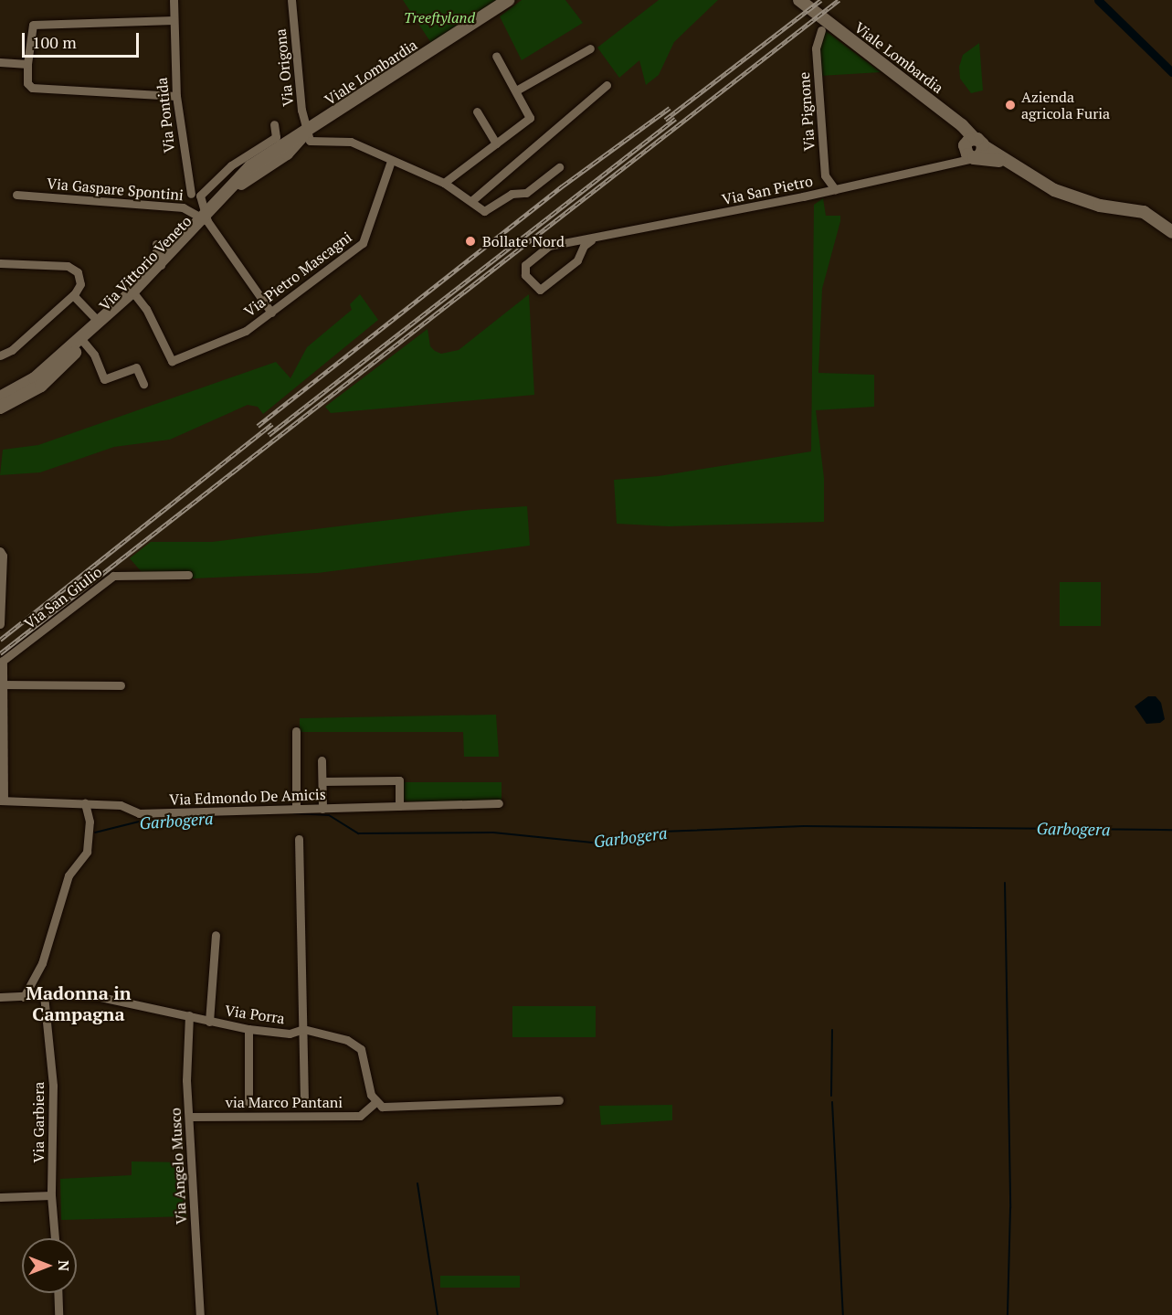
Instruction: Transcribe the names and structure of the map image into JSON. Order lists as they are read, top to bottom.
{
  "streets": {
    "street": [
      "Viale Lombardia",
      "Via Origona",
      "Via Pignone",
      "Via Pontida",
      "Via Gaspare Spontini",
      "Via San Pietro",
      "Via Vittorio Veneto",
      "Via Pietro Mascagni",
      "Via San Giulio",
      "Via Edmondo De Amicis",
      "Via Porra",
      "via Marco Pantani",
      "Via Garbiera",
      "Via Angelo Musco"
    ]
  },
  "crossings": [
    ["Viale Lombardia", "Via Origona"],
    ["Viale Lombardia", "Via San Pietro"],
    ["Viale Lombardia", "Via Vittorio Veneto"],
    ["Via Origona", "Via Vittorio Veneto"],
    ["Via Pignone", "Via San Pietro"],
    ["Via Gaspare Spontini", "Via Vittorio Veneto"],
    ["Via Vittorio Veneto", "Via Pietro Mascagni"],
    ["Via San Giulio", "Via Edmondo De Amicis"],
    ["Via Porra", "via Marco Pantani"],
    ["Via Porra", "Via Garbiera"],
    ["Via Porra", "Via Angelo Musco"],
    ["via Marco Pantani", "Via Angelo Musco"]
  ],
  "districts": ["Madonna in Campagna"],
  "water": ["Garbogera"],
  "parks": ["Treeftyland"],
  "places": ["Azienda agricola Furia", "Bollate Nord"],
  "scale_bar": "100 m",
  "north": "right"
}
